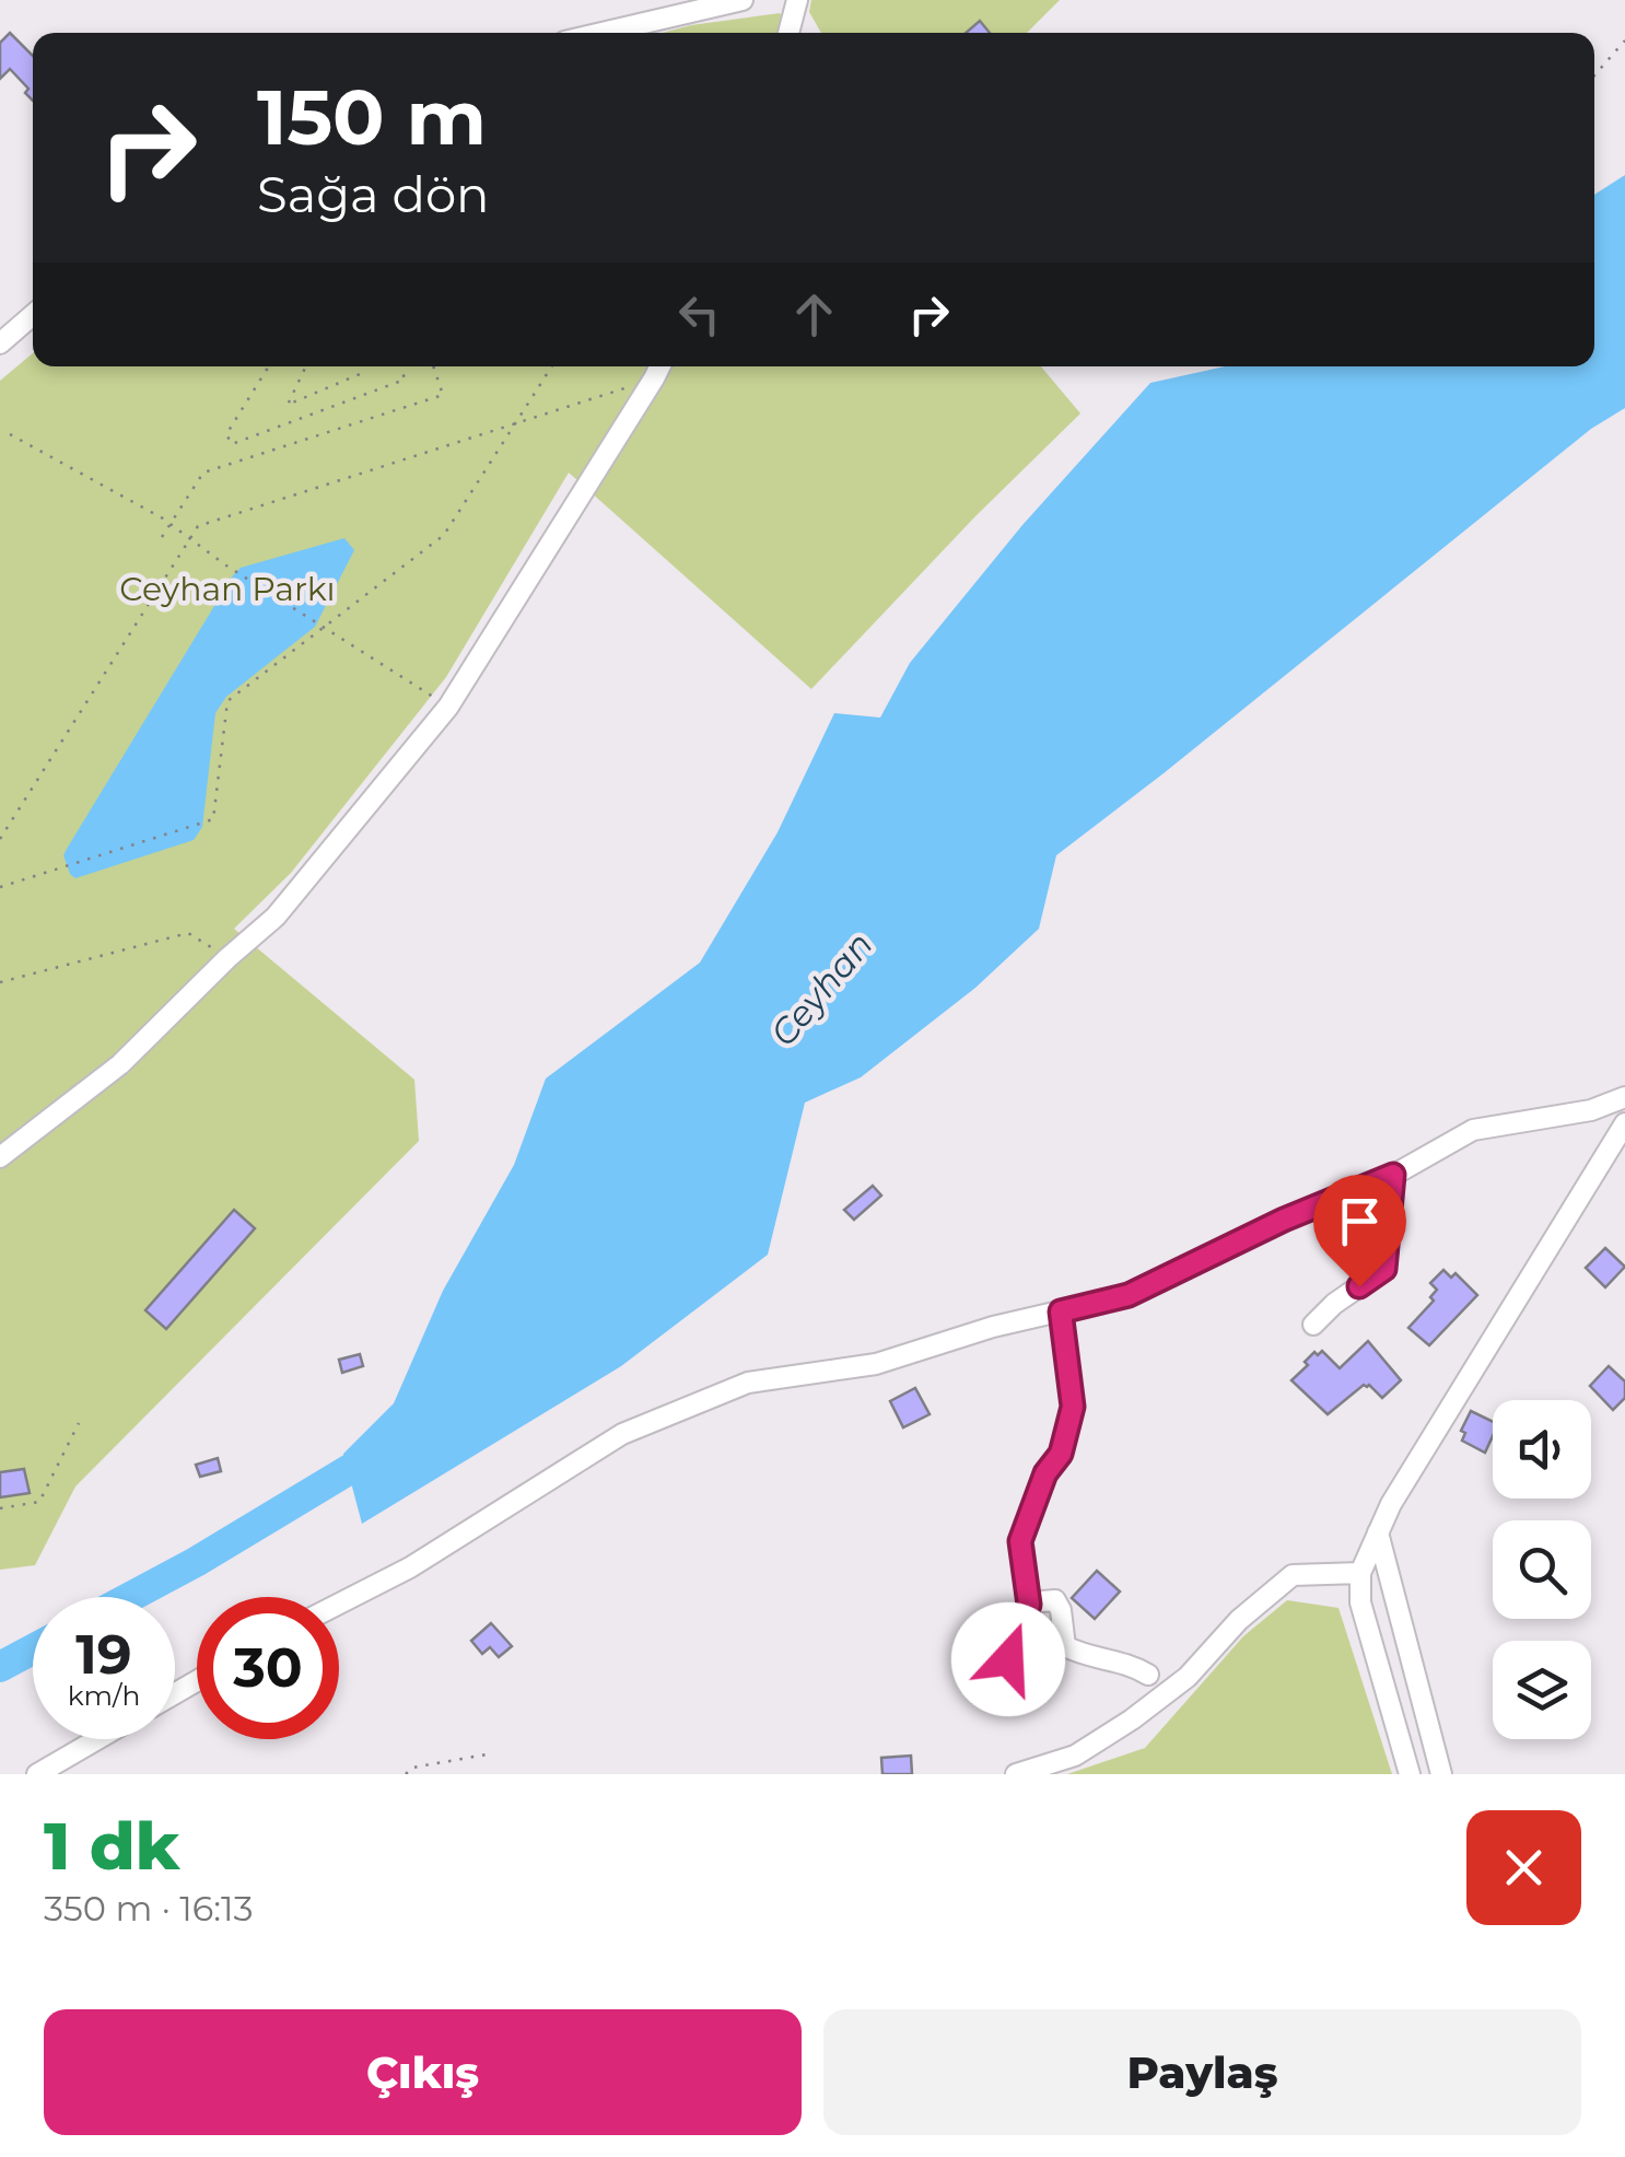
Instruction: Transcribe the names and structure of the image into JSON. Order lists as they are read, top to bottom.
{
  "water": ["Ceyhan"],
  "parks": ["Ceyhan Parkı"],
  "page": {
    "turn": ["150 m", "Sağa dön"],
    "speed": "19 km/h",
    "limit": "30",
    "heading": ["1 dk", "350 m · 16:13"],
    "buttons": ["Çıkış", "Paylaş"]
  }
}
